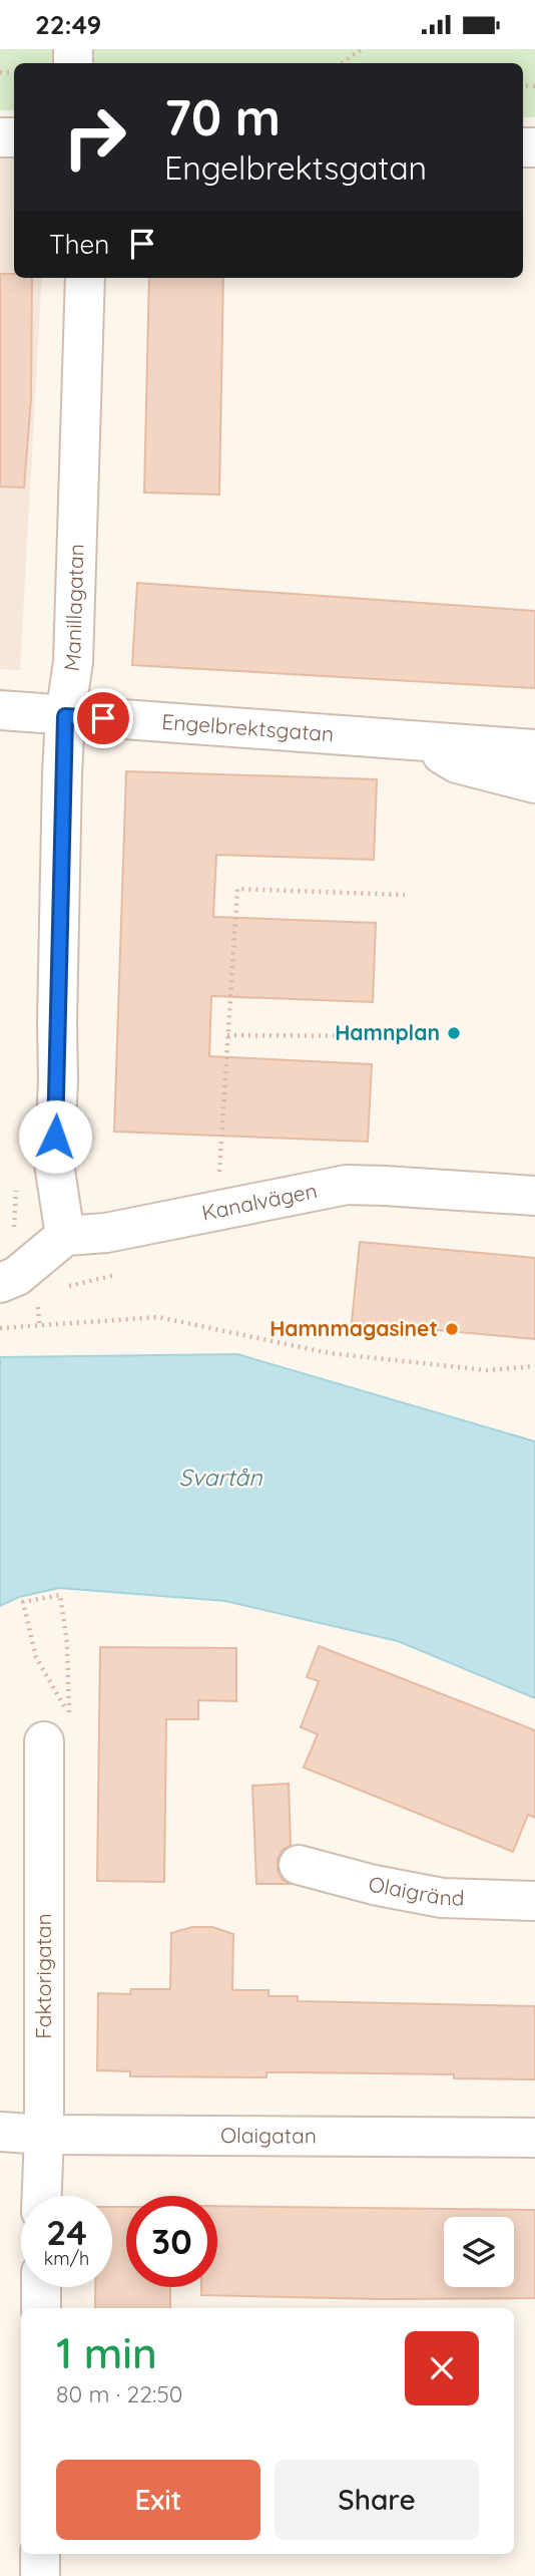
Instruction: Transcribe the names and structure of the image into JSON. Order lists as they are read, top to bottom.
{
  "streets": {
    "street": [
      "Manillagatan",
      "Engelbrektsgatan",
      "Kanalvägen",
      "Olaigränd",
      "Faktorigatan",
      "Olaigatan"
    ]
  },
  "crossings": [
    ["Manillagatan", "Engelbrektsgatan"],
    ["Manillagatan", "Kanalvägen"],
    ["Faktorigatan", "Olaigatan"]
  ],
  "water": ["Svartån"],
  "places": ["Hamnplan", "Hamnmagasinet"],
  "page": {
    "status": "22:49",
    "turn": ["70 m", "Engelbrektsgatan"],
    "then": "Then",
    "speed": "24 km/h",
    "limit": "30",
    "heading": ["1 min", "80 m · 22:50"],
    "buttons": ["Exit", "Share"]
  }
}
